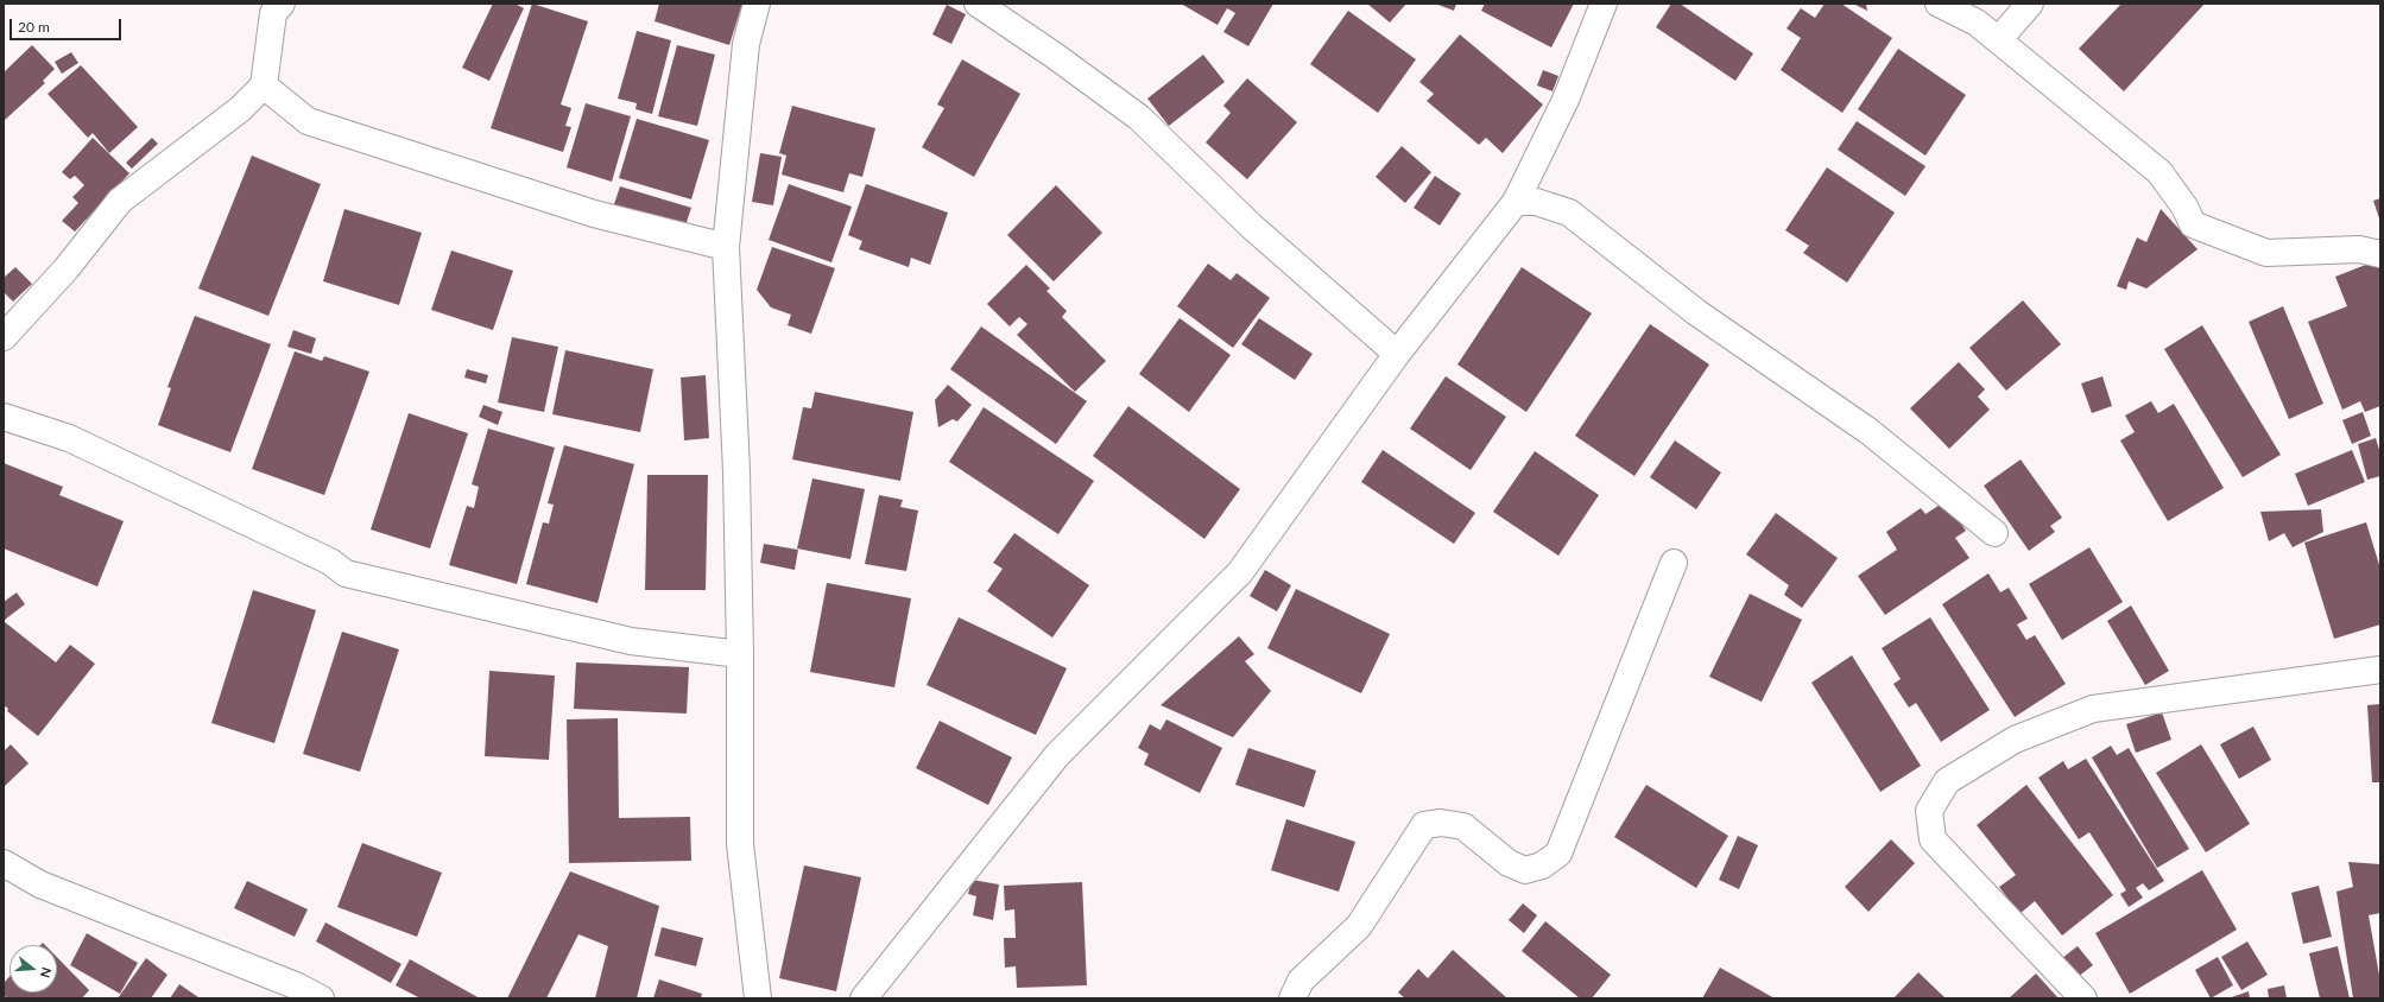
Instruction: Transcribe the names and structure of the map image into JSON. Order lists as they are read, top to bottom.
{
  "scale_bar": "20 m",
  "north": "right"
}
